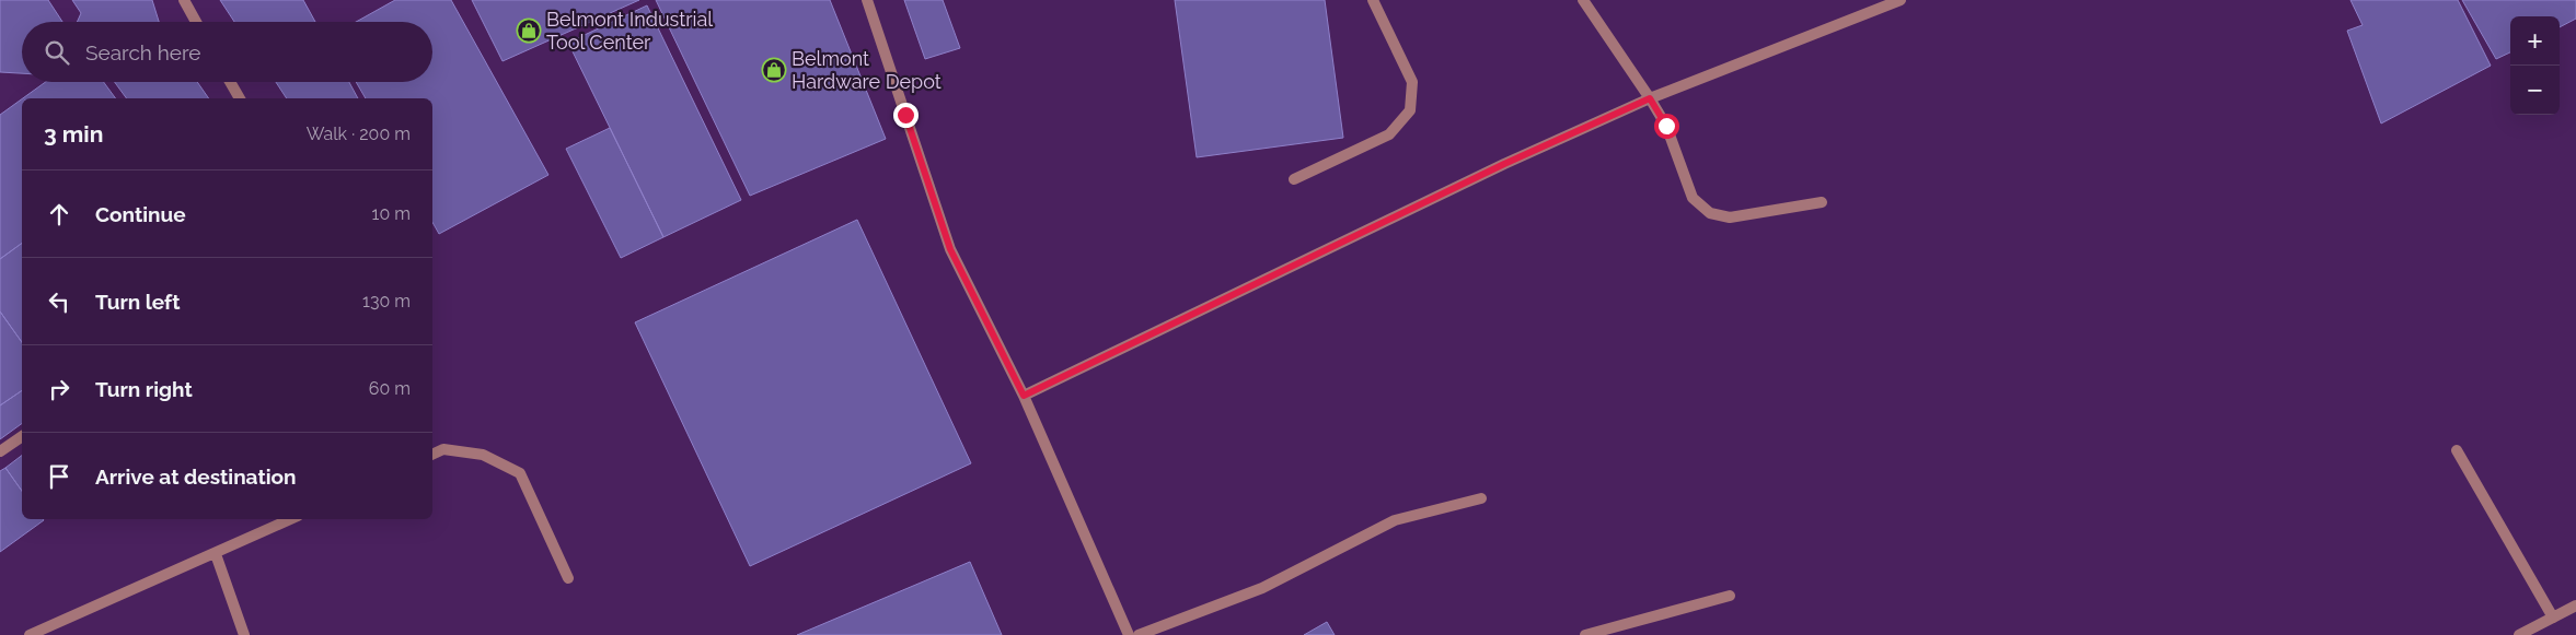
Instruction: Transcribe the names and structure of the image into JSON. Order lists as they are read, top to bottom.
{
  "places": {
    "shop": ["Belmont Industrial Tool Center", "Belmont Hardware Depot"]
  },
  "page": {
    "map_buttons": ["+", "−"],
    "search": "Search here",
    "heading": ["3 min", "Walk · 200 m"],
    "list": [
      ["Continue", "10 m"],
      ["Turn left", "130 m"],
      ["Turn right", "60 m"],
      "Arrive at destination"
    ]
  }
}
